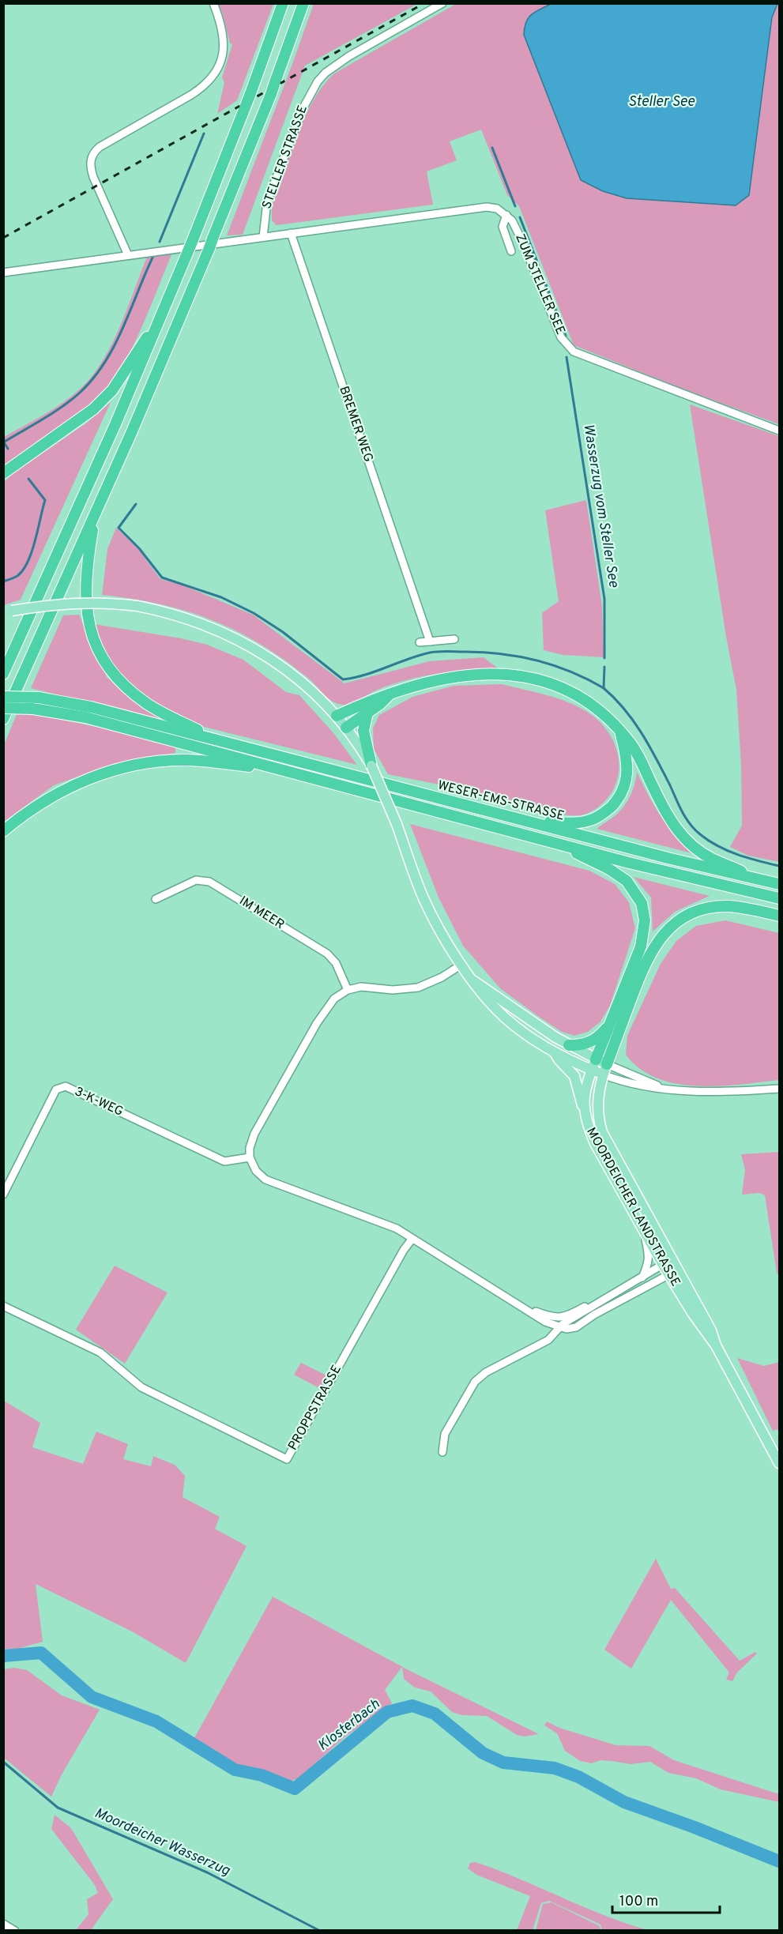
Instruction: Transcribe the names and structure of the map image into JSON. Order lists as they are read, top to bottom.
{
  "streets": {
    "highway": ["WESER-EMS-STRASSE"],
    "main road": ["MOORDEICHER LANDSTRASSE"],
    "street": [
      "STELLER STRASSE",
      "ZUM STELLER SEE",
      "BREMER WEG",
      "IM MEER",
      "3-K-WEG",
      "PROPPSTRASSE"
    ]
  },
  "water": [
    "Steller See",
    "Wasserzug vom Steller See",
    "Klosterbach",
    "Moordeicher Wasserzug"
  ],
  "scale_bar": "100 m"
}
